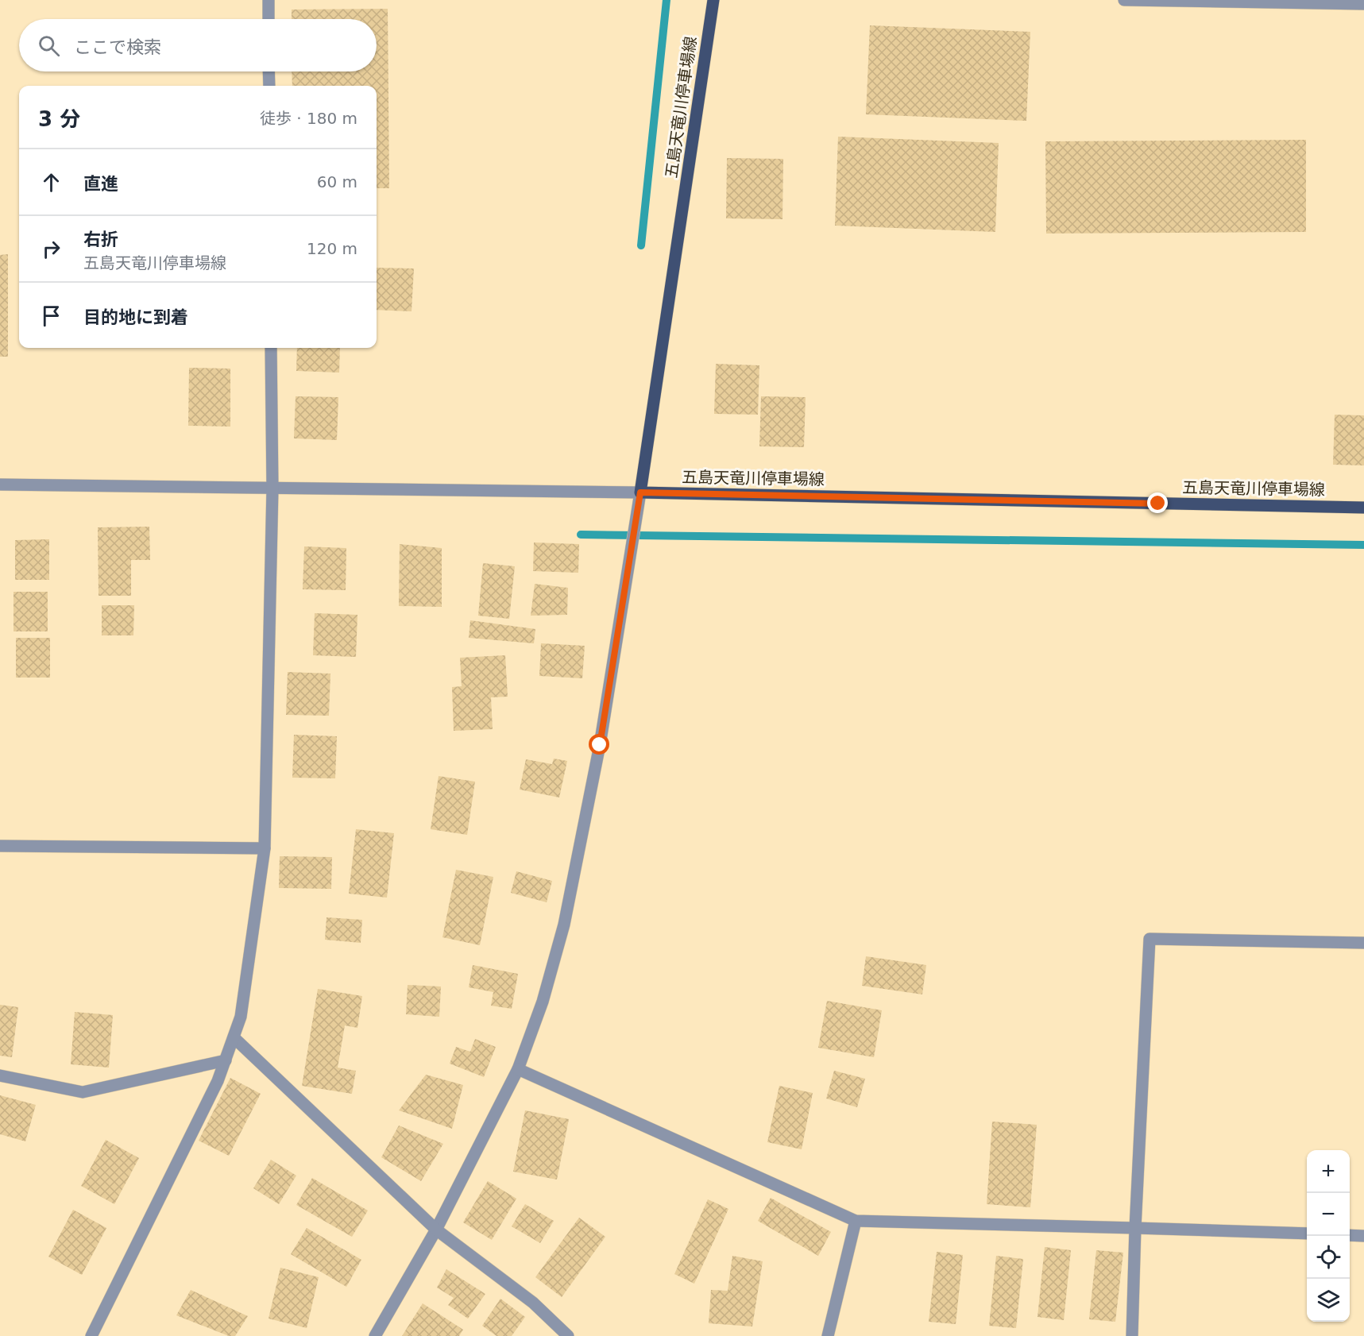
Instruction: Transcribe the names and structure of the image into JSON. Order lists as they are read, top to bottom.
{
  "streets": {
    "main road": ["五島天竜川停車場線"]
  },
  "page": {
    "search": "ここで検索",
    "heading": ["3 分", "徒歩 · 180 m"],
    "list": [
      ["直進", "60 m"],
      ["右折", "五島天竜川停車場線", "120 m"],
      "目的地に到着"
    ],
    "map_buttons": ["+", "−"]
  }
}
